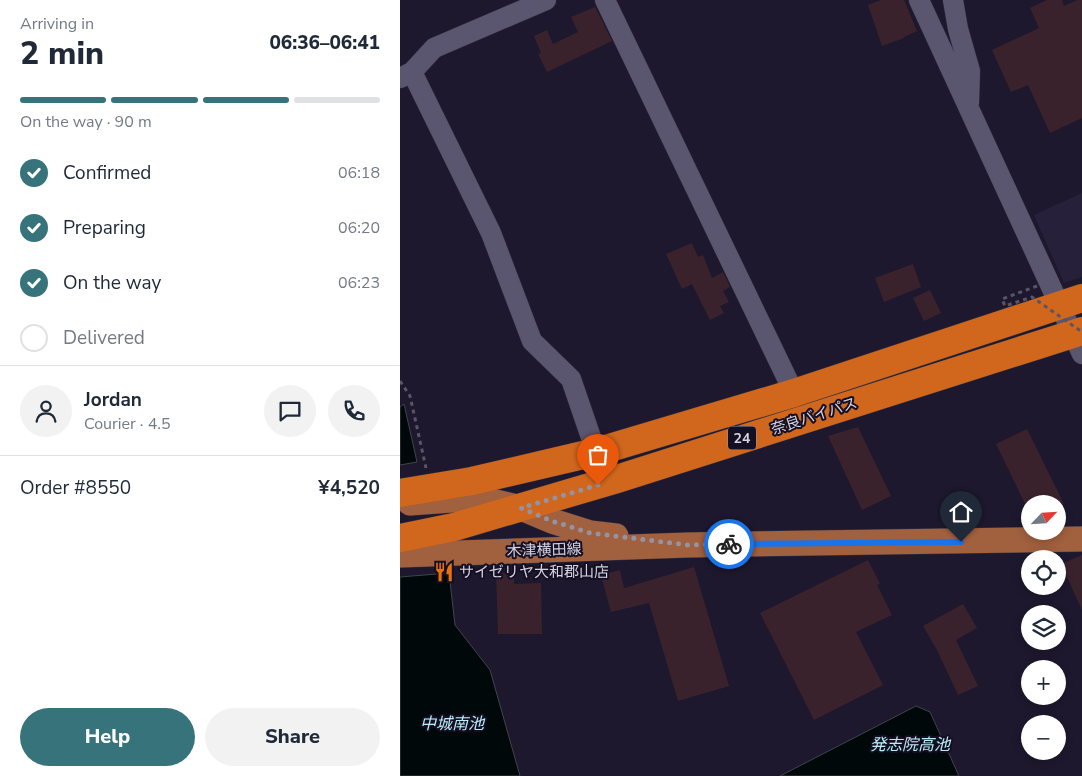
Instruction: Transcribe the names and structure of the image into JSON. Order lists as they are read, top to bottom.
{
  "streets": {
    "highway": ["奈良バイパス", "24"],
    "main road": ["木津横田線"]
  },
  "crossings": [
    ["奈良バイパス", "木津横田線"]
  ],
  "water": ["中城南池", "発志院高池"],
  "places": {
    "restaurant": ["サイゼリヤ大和郡山店"]
  },
  "north": "top right",
  "page": {
    "heading": ["2 min", "Arriving in", "06:36–06:41"],
    "panel": [
      "Jordan",
      "Courier · 4.5",
      "Order #8550",
      "¥4,520"
    ],
    "bar": "On the way · 90 m",
    "list": [
      ["Confirmed", "06:18"],
      ["Preparing", "06:20"],
      ["On the way", "06:23"],
      "Delivered"
    ],
    "map_buttons": ["+", "−"],
    "buttons": ["Help", "Share"]
  }
}
